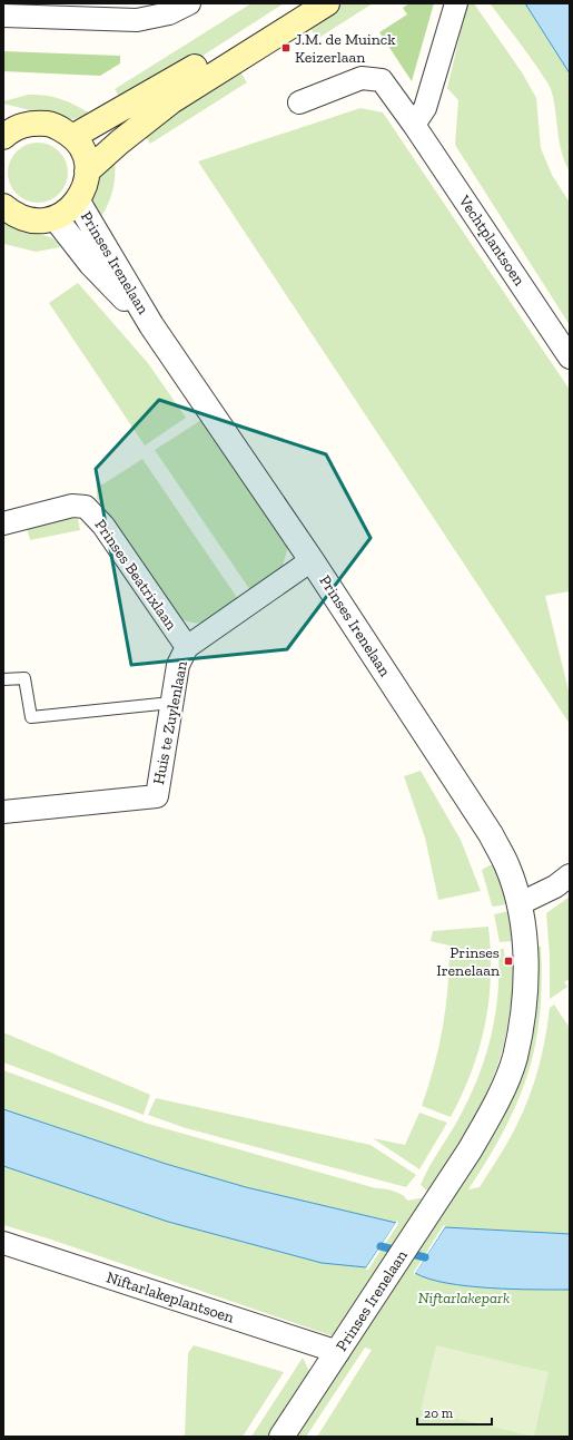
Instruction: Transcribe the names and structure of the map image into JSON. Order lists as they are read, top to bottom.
{
  "streets": {
    "street": [
      "Vechtplantsoen",
      "Prinses Irenelaan",
      "Prinses Beatrixlaan",
      "Huis te Zuylenlaan",
      "Niftarlakeplantsoen"
    ]
  },
  "crossings": [
    ["Prinses Irenelaan", "Huis te Zuylenlaan"],
    ["Prinses Irenelaan", "Niftarlakeplantsoen"],
    ["Prinses Beatrixlaan", "Huis te Zuylenlaan"]
  ],
  "parks": ["Niftarlakepark"],
  "places": {
    "transit": ["J.M. de Muinck Keizerlaan", "Prinses Irenelaan"]
  },
  "scale_bar": "20 m"
}
